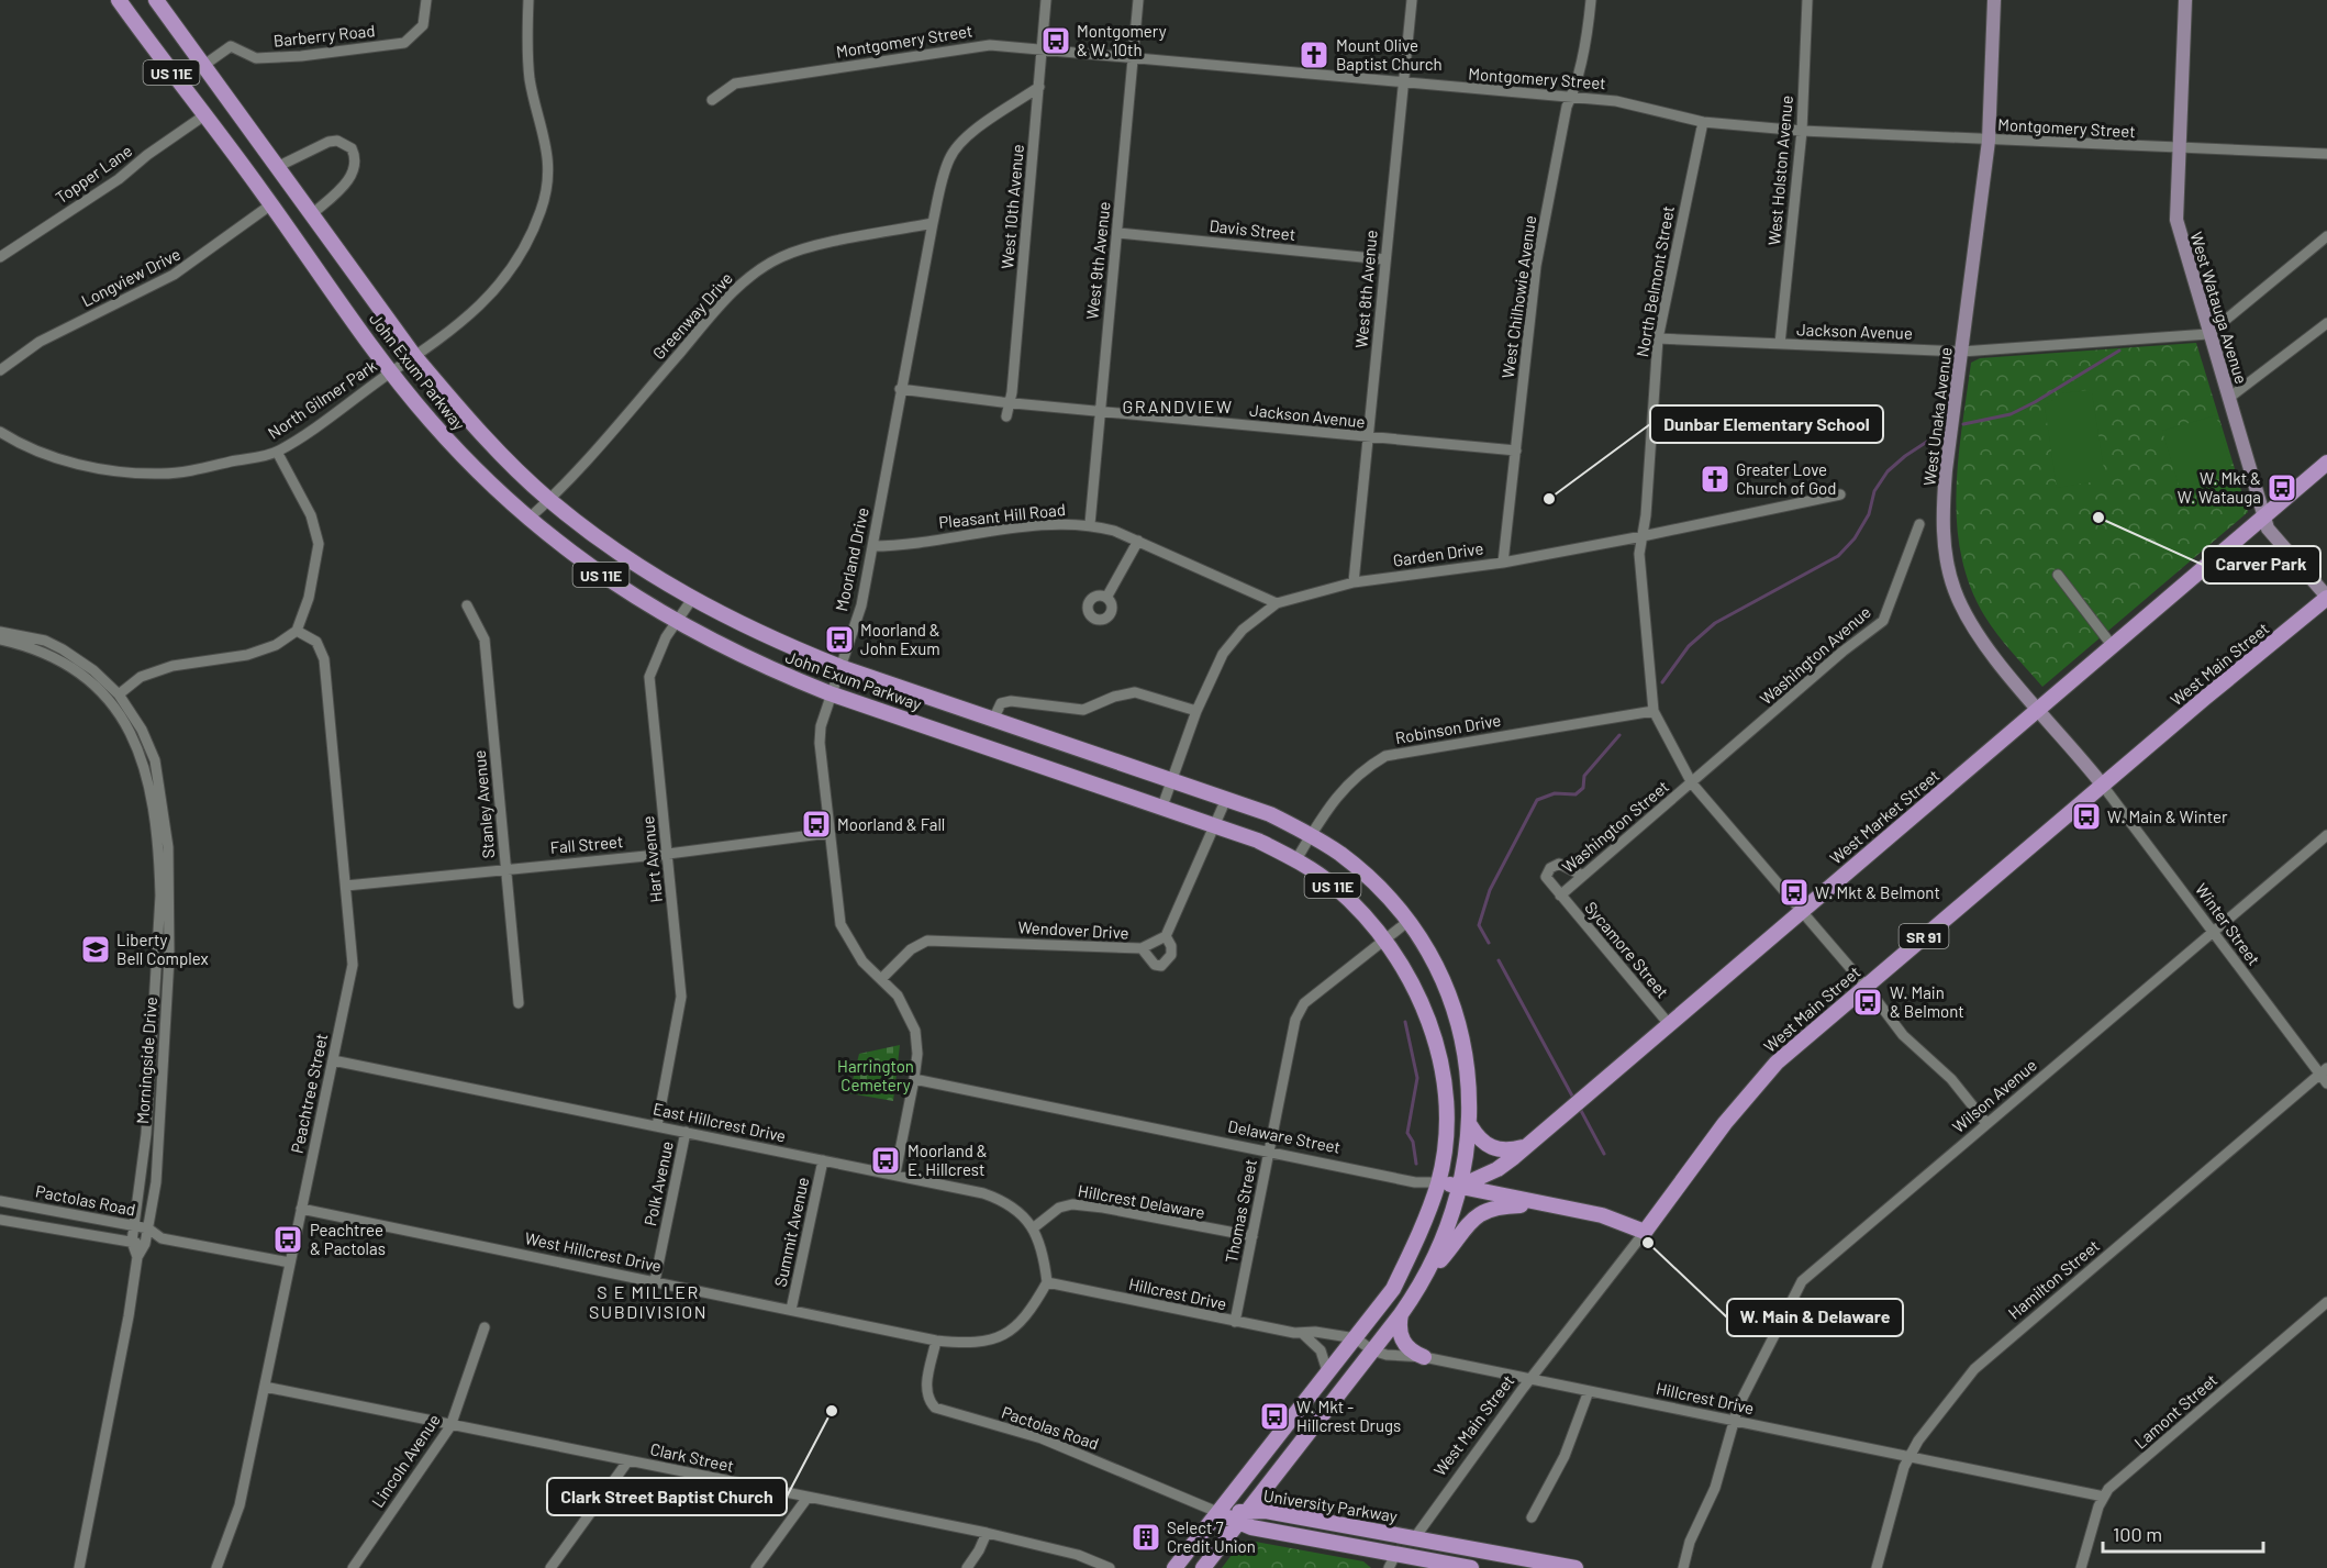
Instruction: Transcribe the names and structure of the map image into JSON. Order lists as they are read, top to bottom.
{
  "streets": {
    "main road": [
      "US 11E",
      "West Watauga Avenue",
      "John Exum Parkway",
      "West Unaka Avenue",
      "West Main Street",
      "West Market Street",
      "SR 91",
      "Delaware Street",
      "University Parkway"
    ],
    "street": [
      "Barberry Road",
      "Montgomery Street",
      "West Holston Avenue",
      "Topper Lane",
      "West 10th Avenue",
      "Davis Street",
      "West 9th Avenue",
      "Longview Drive",
      "North Belmont Street",
      "West 8th Avenue",
      "West Chilhowie Avenue",
      "Greenway Drive",
      "Jackson Avenue",
      "North Gilmer Park",
      "Pleasant Hill Road",
      "Garden Drive",
      "Moorland Drive",
      "Washington Avenue",
      "Robinson Drive",
      "Stanley Avenue",
      "Washington Street",
      "Fall Street",
      "Hart Avenue",
      "Winter Street",
      "Wendover Drive",
      "Sycamore Street",
      "Morningside Drive",
      "Peachtree Street",
      "Wilson Avenue",
      "East Hillcrest Drive",
      "Polk Avenue",
      "Pactolas Road",
      "Hillcrest Delaware",
      "Thomas Street",
      "Summit Avenue",
      "West Hillcrest Drive",
      "Hamilton Street",
      "Hillcrest Drive",
      "Lamont Street",
      "Clark Street",
      "Lincoln Avenue"
    ]
  },
  "crossings": [
    ["Barberry Road", "John Exum Parkway"],
    ["Montgomery Street", "West Holston Avenue"],
    ["Montgomery Street", "West 10th Avenue"],
    ["Montgomery Street", "West 9th Avenue"],
    ["Montgomery Street", "North Belmont Street"],
    ["Montgomery Street", "West 8th Avenue"],
    ["Montgomery Street", "West Chilhowie Avenue"],
    ["Montgomery Street", "West Watauga Avenue"],
    ["Montgomery Street", "West Unaka Avenue"],
    ["US 11E", "John Exum Parkway"],
    ["US 11E", "Pactolas Road"],
    ["US 11E", "Hillcrest Drive"],
    ["US 11E", "University Parkway"],
    ["West Holston Avenue", "Jackson Avenue"],
    ["Topper Lane", "John Exum Parkway"],
    ["West 10th Avenue", "Jackson Avenue"],
    ["West 10th Avenue", "Moorland Drive"],
    ["Davis Street", "West 9th Avenue"],
    ["Davis Street", "West 8th Avenue"],
    ["West 9th Avenue", "Jackson Avenue"],
    ["West 9th Avenue", "Pleasant Hill Road"],
    ["Longview Drive", "John Exum Parkway"],
    ["North Belmont Street", "Jackson Avenue"],
    ["North Belmont Street", "Garden Drive"],
    ["North Belmont Street", "Washington Avenue"],
    ["North Belmont Street", "West Main Street"],
    ["North Belmont Street", "Robinson Drive"],
    ["North Belmont Street", "West Market Street"],
    ["North Belmont Street", "Washington Street"],
    ["North Belmont Street", "Wilson Avenue"],
    ["West 8th Avenue", "Jackson Avenue"],
    ["West 8th Avenue", "Garden Drive"],
    ["West Chilhowie Avenue", "Jackson Avenue"],
    ["West Chilhowie Avenue", "Garden Drive"],
    ["West Watauga Avenue", "Jackson Avenue"],
    ["West Watauga Avenue", "West Main Street"],
    ["West Watauga Avenue", "West Market Street"],
    ["Greenway Drive", "John Exum Parkway"],
    ["Greenway Drive", "Moorland Drive"],
    ["Jackson Avenue", "West Unaka Avenue"],
    ["Jackson Avenue", "Moorland Drive"],
    ["John Exum Parkway", "North Gilmer Park"],
    ["John Exum Parkway", "Garden Drive"],
    ["John Exum Parkway", "Moorland Drive"],
    ["John Exum Parkway", "Robinson Drive"],
    ["John Exum Parkway", "West Market Street"],
    ["John Exum Parkway", "Hart Avenue"],
    ["John Exum Parkway", "Delaware Street"],
    ["John Exum Parkway", "Thomas Street"],
    ["John Exum Parkway", "Hillcrest Drive"],
    ["West Unaka Avenue", "West Main Street"],
    ["West Unaka Avenue", "West Market Street"],
    ["West Unaka Avenue", "Winter Street"],
    ["Pleasant Hill Road", "Garden Drive"],
    ["Pleasant Hill Road", "Moorland Drive"],
    ["Moorland Drive", "Fall Street"],
    ["Moorland Drive", "Wendover Drive"],
    ["Moorland Drive", "East Hillcrest Drive"],
    ["Moorland Drive", "Delaware Street"],
    ["Washington Avenue", "Washington Street"],
    ["West Main Street", "Winter Street"],
    ["West Main Street", "Delaware Street"],
    ["West Main Street", "Hillcrest Drive"],
    ["West Main Street", "University Parkway"],
    ["Stanley Avenue", "Fall Street"],
    ["West Market Street", "Sycamore Street"],
    ["West Market Street", "Delaware Street"],
    ["Washington Street", "Sycamore Street"],
    ["Fall Street", "Hart Avenue"],
    ["Fall Street", "Peachtree Street"],
    ["Hart Avenue", "East Hillcrest Drive"],
    ["Winter Street", "Wilson Avenue"],
    ["Winter Street", "Hamilton Street"],
    ["Morningside Drive", "Pactolas Road"],
    ["Peachtree Street", "East Hillcrest Drive"],
    ["Peachtree Street", "Pactolas Road"],
    ["Peachtree Street", "West Hillcrest Drive"],
    ["Peachtree Street", "Clark Street"],
    ["Wilson Avenue", "Hillcrest Drive"],
    ["East Hillcrest Drive", "Polk Avenue"],
    ["East Hillcrest Drive", "Hillcrest Delaware"],
    ["East Hillcrest Drive", "Summit Avenue"],
    ["East Hillcrest Drive", "West Hillcrest Drive"],
    ["East Hillcrest Drive", "Hillcrest Drive"],
    ["Delaware Street", "Thomas Street"],
    ["Polk Avenue", "West Hillcrest Drive"],
    ["Pactolas Road", "West Hillcrest Drive"],
    ["Pactolas Road", "University Parkway"],
    ["Hillcrest Delaware", "Thomas Street"],
    ["Thomas Street", "Hillcrest Drive"],
    ["Summit Avenue", "West Hillcrest Drive"],
    ["West Hillcrest Drive", "Hillcrest Drive"],
    ["Hamilton Street", "Hillcrest Drive"],
    ["Hillcrest Drive", "Lamont Street"],
    ["Clark Street", "Lincoln Avenue"]
  ],
  "districts": ["GRANDVIEW", "S E MILLER SUBDIVISION"],
  "parks": ["Harrington Cemetery"],
  "places": {
    "bus stop": [
      "Montgomery & W. 10th",
      "W. Mkt & W. Watauga",
      "Moorland & John Exum",
      "W. Main & Winter",
      "Moorland & Fall",
      "W. Mkt & Belmont",
      "W. Main & Belmont",
      "Moorland & E. Hillcrest",
      "Peachtree & Pactolas",
      "W. Mkt - Hillcrest Drugs"
    ],
    "church": ["Mount Olive Baptist Church", "Greater Love Church of God"],
    "other": [
      "Dunbar Elementary School",
      "Carver Park",
      "W. Main & Delaware",
      "Clark Street Baptist Church"
    ],
    "school or university": ["Liberty Bell Complex"],
    "building": ["Select 7 Credit Union"]
  },
  "scale_bar": "100 m"
}
